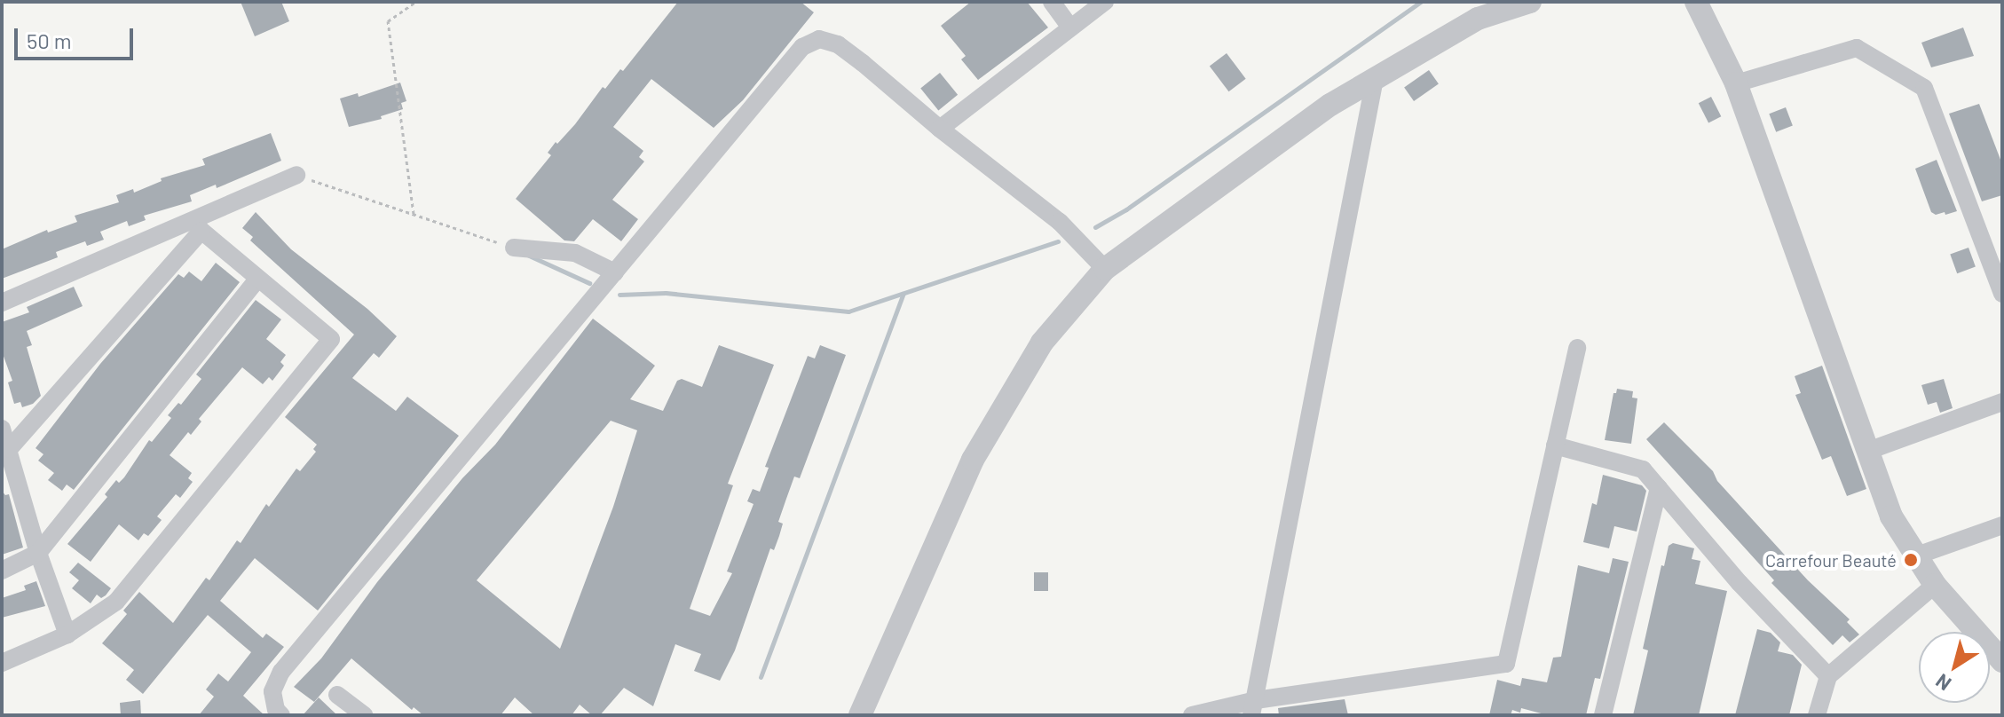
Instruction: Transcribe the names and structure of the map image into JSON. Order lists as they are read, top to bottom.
{
  "places": ["Carrefour Beauté"],
  "scale_bar": "50 m",
  "north": "bottom left"
}
